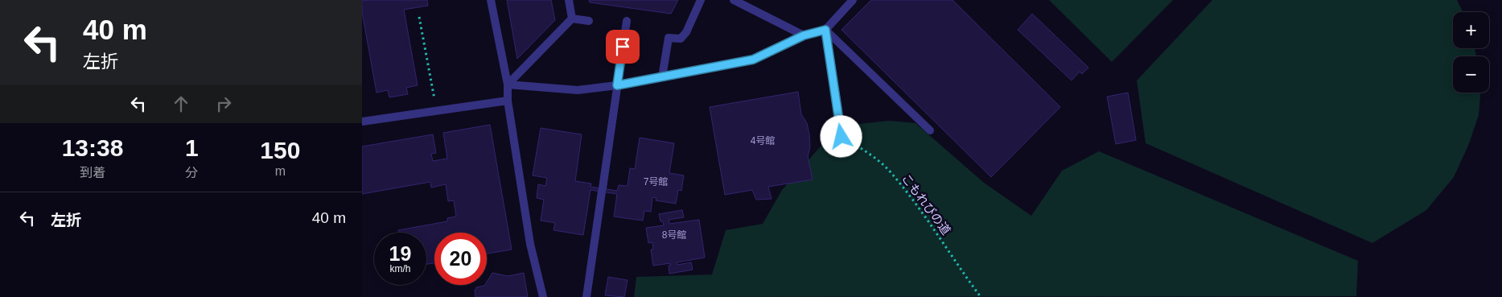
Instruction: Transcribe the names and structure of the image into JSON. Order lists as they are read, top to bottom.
{
  "streets": {
    "path": ["こもれびの道"]
  },
  "house_numbers": ["4号館", "7号館", "8号館"],
  "page": {
    "turn": ["40 m", "左折"],
    "map_buttons": ["+", "−"],
    "eta": [
      "13:38",
      "到着",
      "1",
      "分",
      "150",
      "m"
    ],
    "list": [
      {
        "name": "左折",
        "value": "40 m"
      }
    ],
    "speed": "19 km/h",
    "limit": "20"
  }
}
